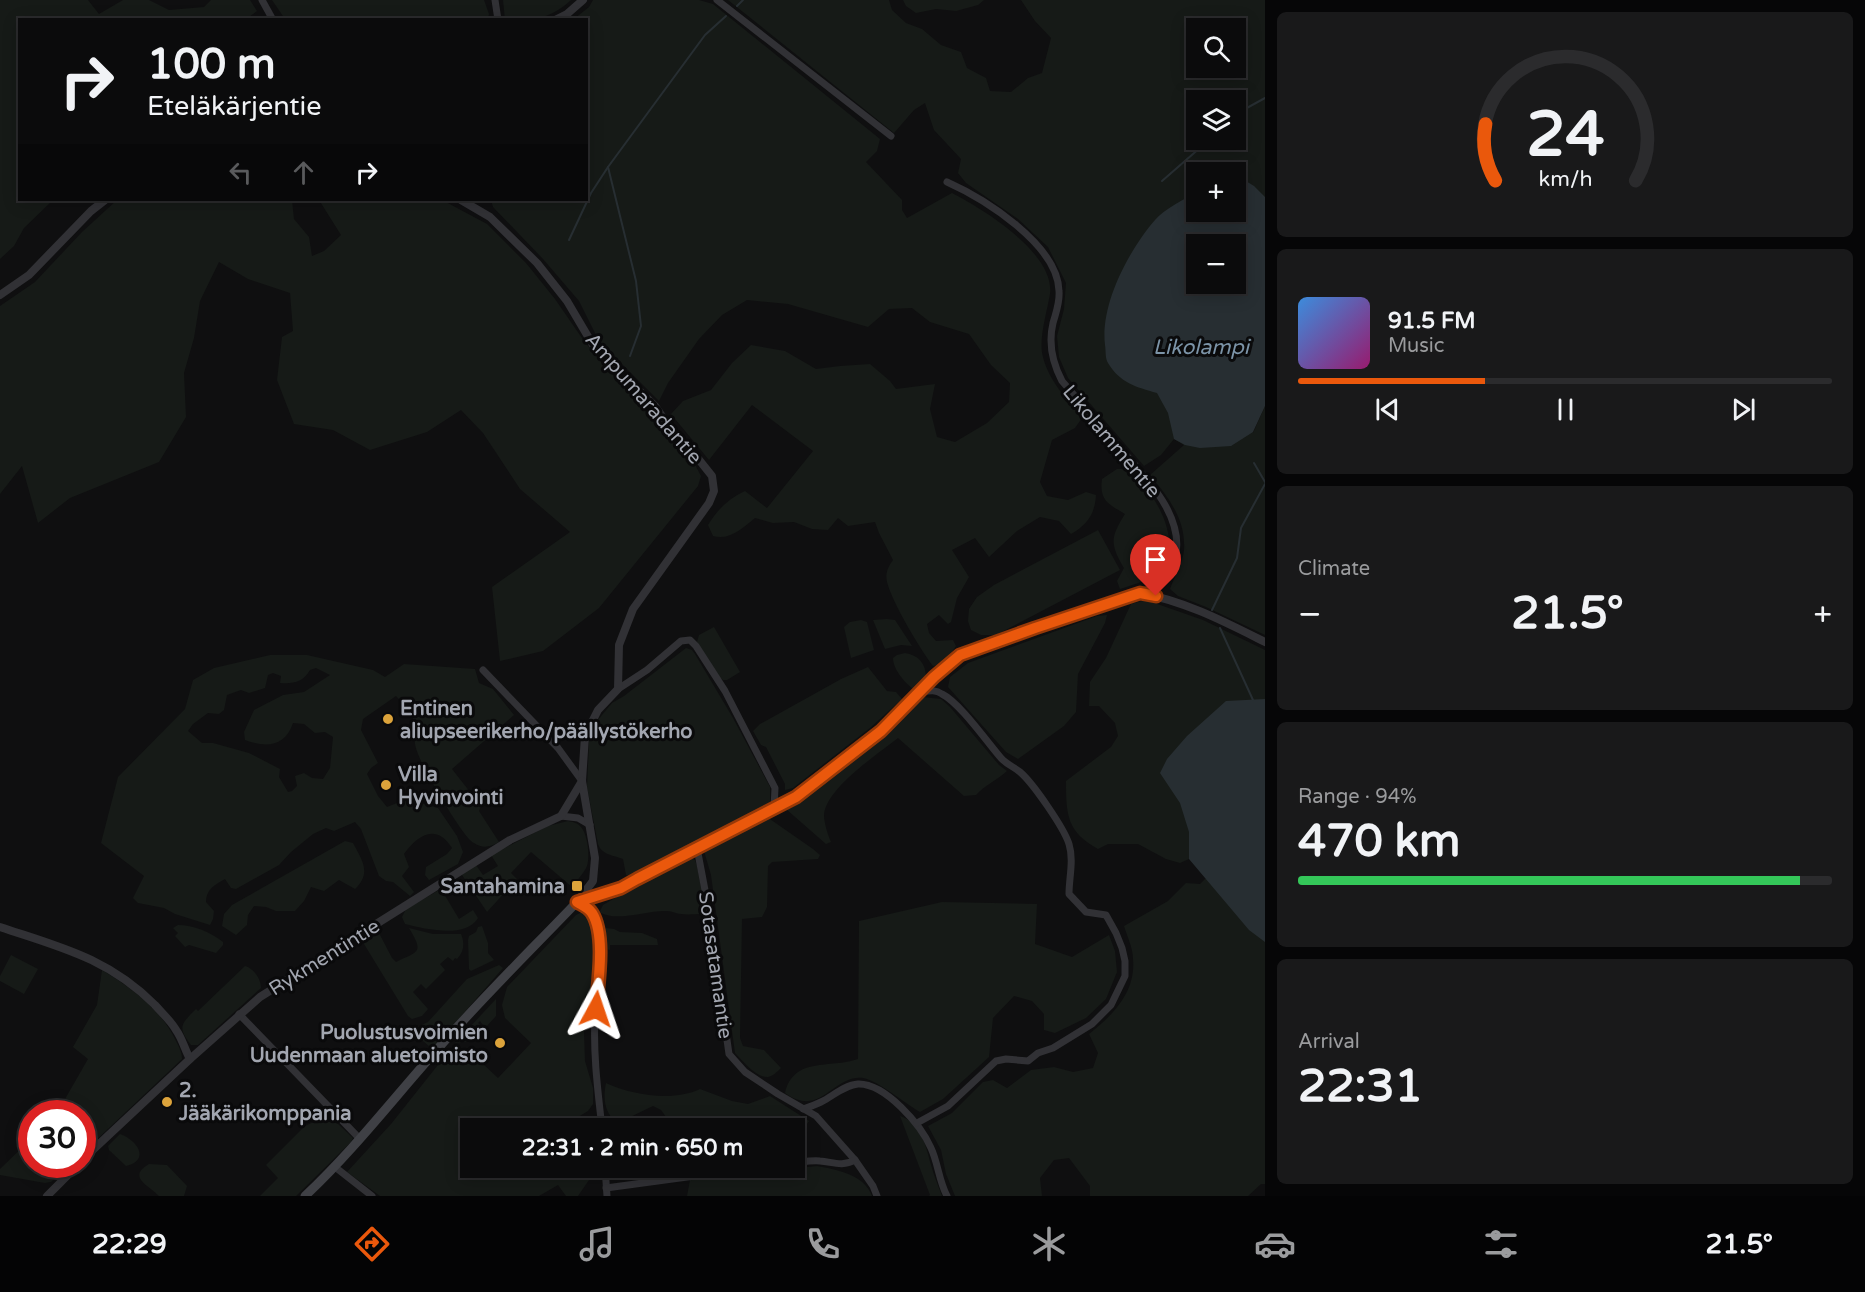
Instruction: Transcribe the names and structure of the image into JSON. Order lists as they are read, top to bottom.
{
  "streets": {
    "street": [
      "Ampumaradantie",
      "Likolammentie",
      "Rykmentintie",
      "Sotasatamantie"
    ]
  },
  "water": ["Likolampi"],
  "places": {
    "other": [
      "Entinen aliupseerikerho/päällystökerho",
      "Villa Hyvinvointi",
      "Puolustusvoimien Uudenmaan aluetoimisto",
      "2. Jääkärikomppania"
    ],
    "transit": ["Santahamina"]
  },
  "page": {
    "map_buttons": ["+", "−"],
    "turn": ["100 m", "Eteläkärjentie"],
    "song": ["91.5 FM", "Music"],
    "tile": [
      "Climate",
      ["Range · 94%", "470 km"],
      ["Arrival", "22:31"]
    ],
    "heat": ["−", "21.5°", "+"],
    "limit": "30",
    "trip": "22:31 · 2 min · 650 m",
    "tabs": ["22:29", "21.5°"],
    "gauge": ["24", "km/h"]
  }
}
